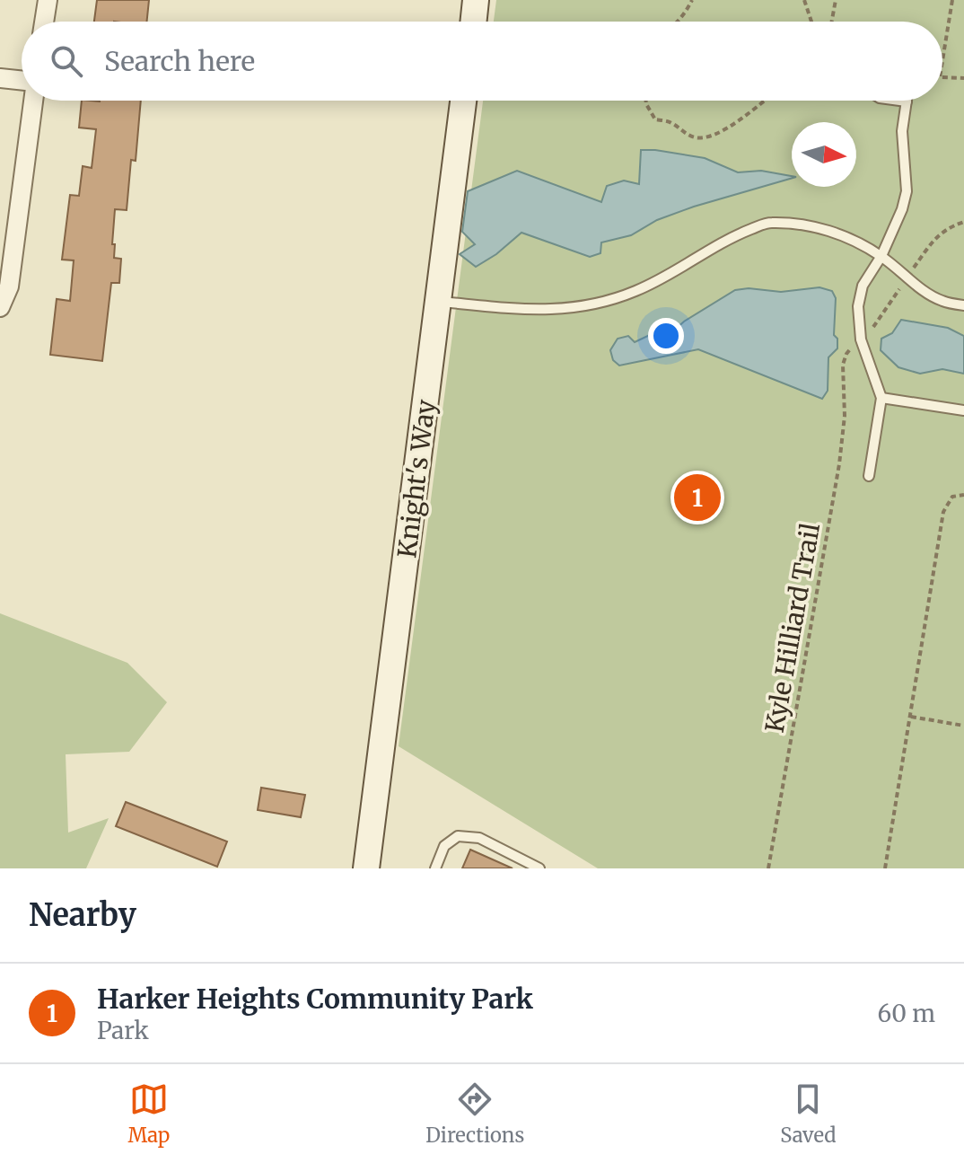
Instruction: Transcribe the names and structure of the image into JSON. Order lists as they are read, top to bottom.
{
  "streets": {
    "main road": ["Knight's Way"],
    "path": ["Kyle Hilliard Trail"]
  },
  "north": "right",
  "page": {
    "search": "Search here",
    "pins": "1",
    "heading": "Nearby",
    "list": [
      {
        "mark": "1",
        "name": "Harker Heights Community Park",
        "note": "Park",
        "value": "60 m"
      }
    ],
    "nav": ["Map", "Directions", "Saved"]
  }
}
